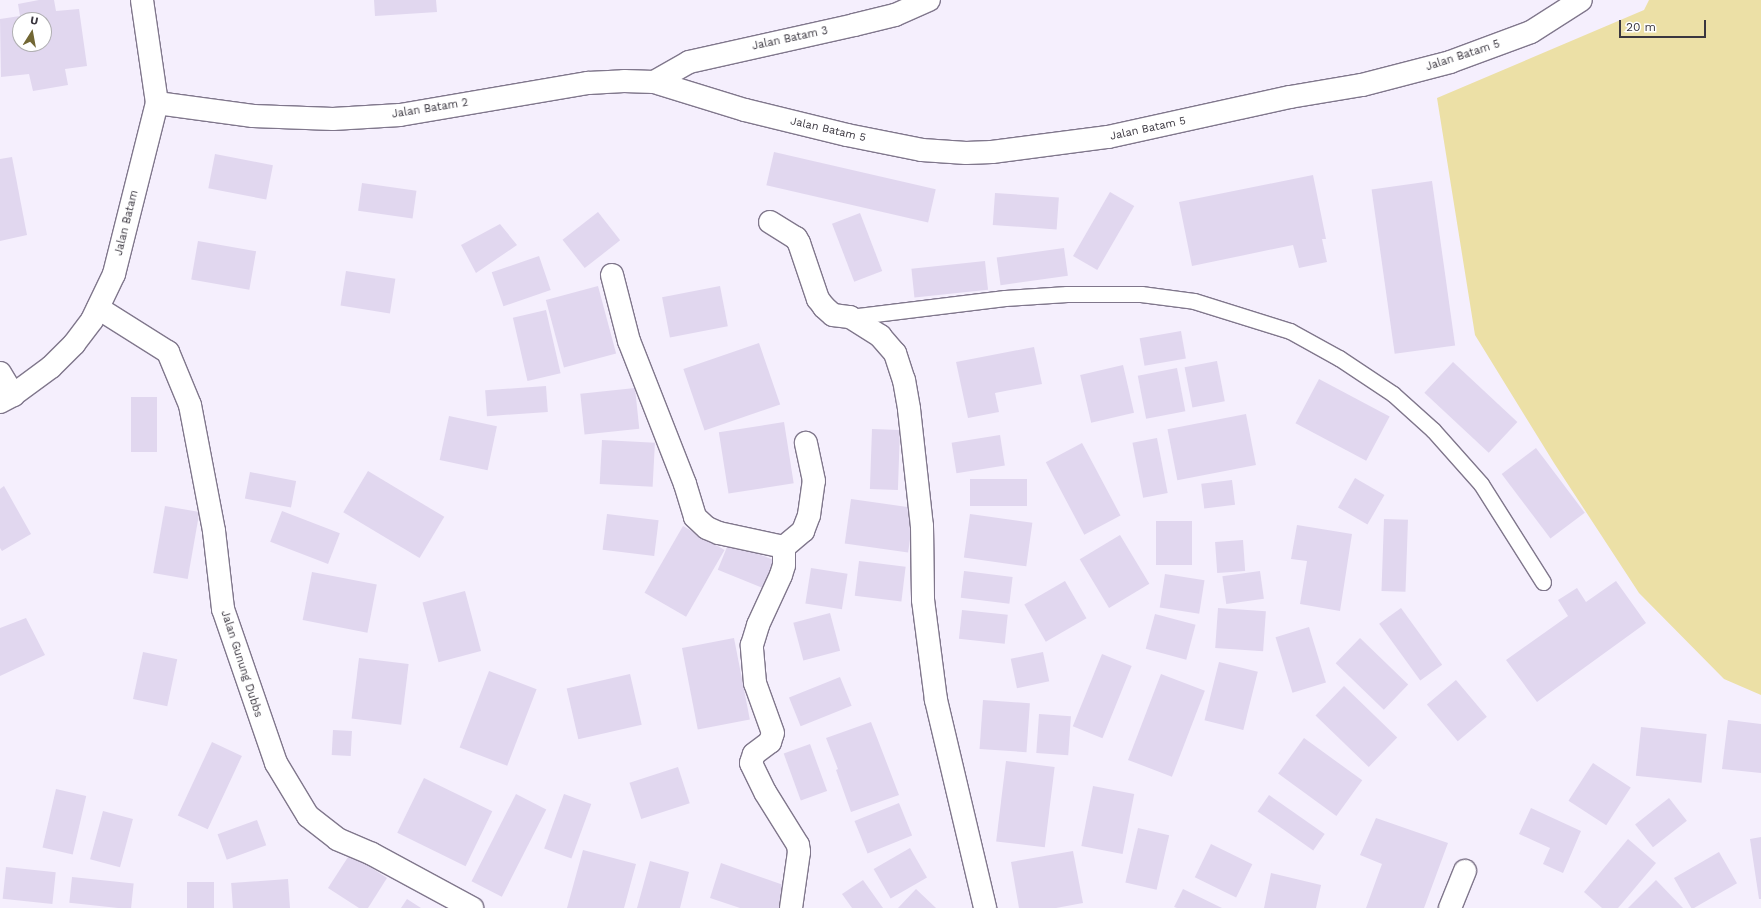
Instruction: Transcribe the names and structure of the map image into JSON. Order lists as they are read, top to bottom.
{
  "streets": {
    "street": [
      "Jalan Batam 3",
      "Jalan Batam 5",
      "Jalan Batam 2",
      "Jalan Batam",
      "Jalan Gunung Dubbs"
    ]
  },
  "crossings": [
    ["Jalan Batam 3", "Jalan Batam 2"],
    ["Jalan Batam 5", "Jalan Batam 2"],
    ["Jalan Batam 2", "Jalan Batam"],
    ["Jalan Batam", "Jalan Gunung Dubbs"]
  ],
  "scale_bar": "20 m",
  "north": "top"
}
